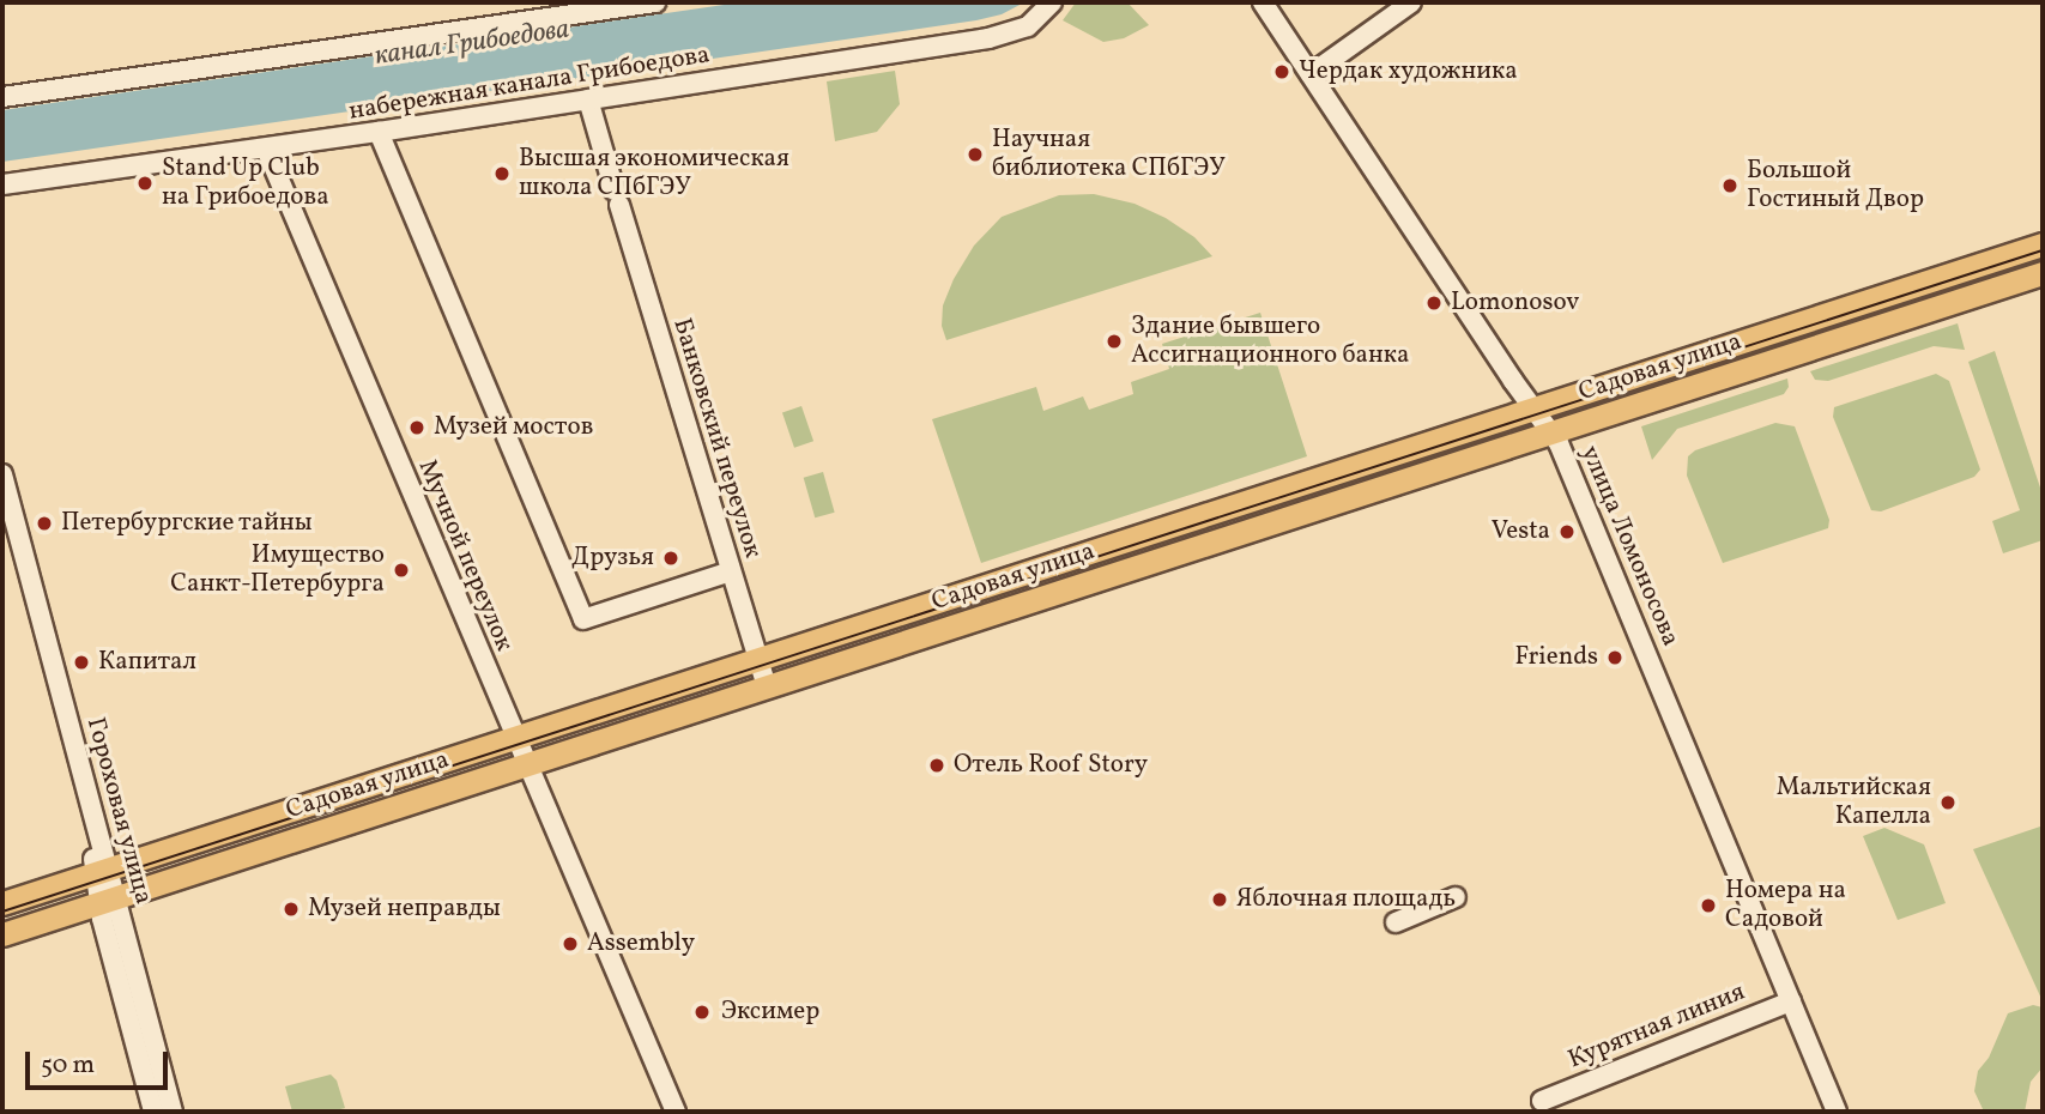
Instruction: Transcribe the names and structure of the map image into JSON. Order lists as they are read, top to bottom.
{
  "streets": {
    "main road": ["Садовая улица"],
    "street": [
      "набережная канала Грибоедова",
      "Банковский переулок",
      "улица Ломоносова",
      "Мучной переулок",
      "Гороховая улица",
      "Курятная линия"
    ]
  },
  "crossings": [
    ["набережная канала Грибоедова", "Банковский переулок"],
    ["набережная канала Грибоедова", "Мучной переулок"],
    ["Садовая улица", "Банковский переулок"],
    ["Садовая улица", "улица Ломоносова"],
    ["Садовая улица", "Мучной переулок"],
    ["Садовая улица", "Гороховая улица"],
    ["улица Ломоносова", "Курятная линия"]
  ],
  "water": ["канал Грибоедова"],
  "places": [
    "Чердак художника",
    "Научная библиотека СПбГЭУ",
    "Высшая экономическая школа СПбГЭУ",
    "Stand Up Club на Грибоедова",
    "Большой Гостиный Двор",
    "Lomonosov",
    "Здание бывшего Ассигнационного банка",
    "Музей мостов",
    "Петербургские тайны",
    "Vesta",
    "Друзья",
    "Имущество Санкт-Петербурга",
    "Friends",
    "Капитал",
    "Отель Roof Story",
    "Мальтийская Капелла",
    "Яблочная площадь",
    "Номера на Садовой",
    "Музей неправды",
    "Assembly",
    "Эксимер"
  ],
  "scale_bar": "50 m"
}
